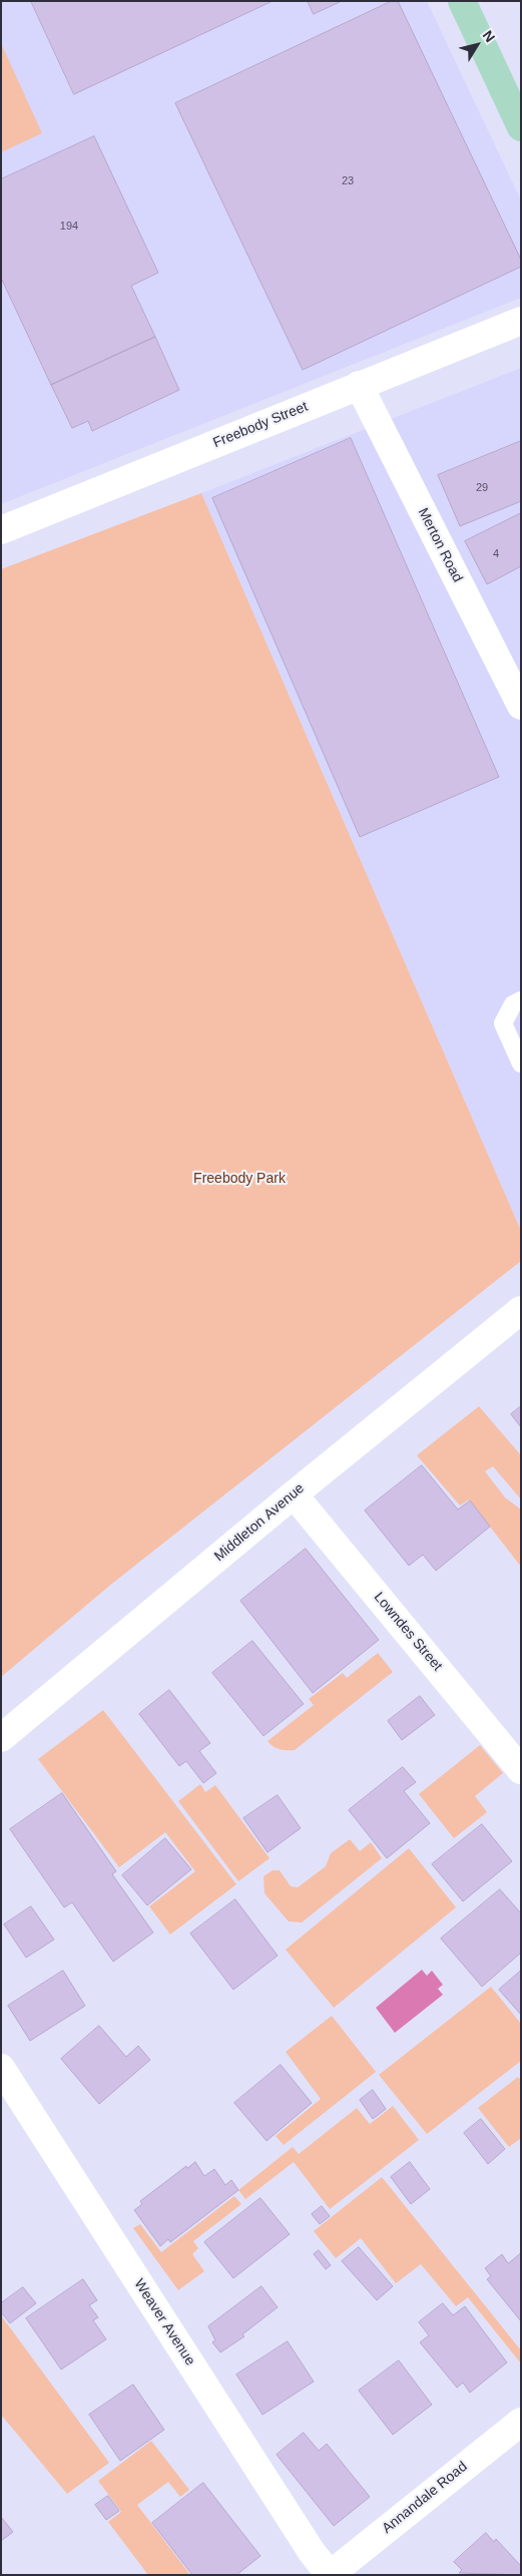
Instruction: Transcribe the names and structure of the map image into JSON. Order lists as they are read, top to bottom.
{
  "streets": {
    "street": [
      "Freebody Street",
      "Merton Road",
      "Middleton Avenue",
      "Lowndes Street",
      "Weaver Avenue",
      "Annandale Road"
    ]
  },
  "crossings": [
    ["Freebody Street", "Merton Road"],
    ["Middleton Avenue", "Lowndes Street"],
    ["Weaver Avenue", "Annandale Road"]
  ],
  "parks": ["Freebody Park"],
  "house_numbers": [
    "23",
    "194",
    "29",
    "4"
  ],
  "north": "top right"
}
